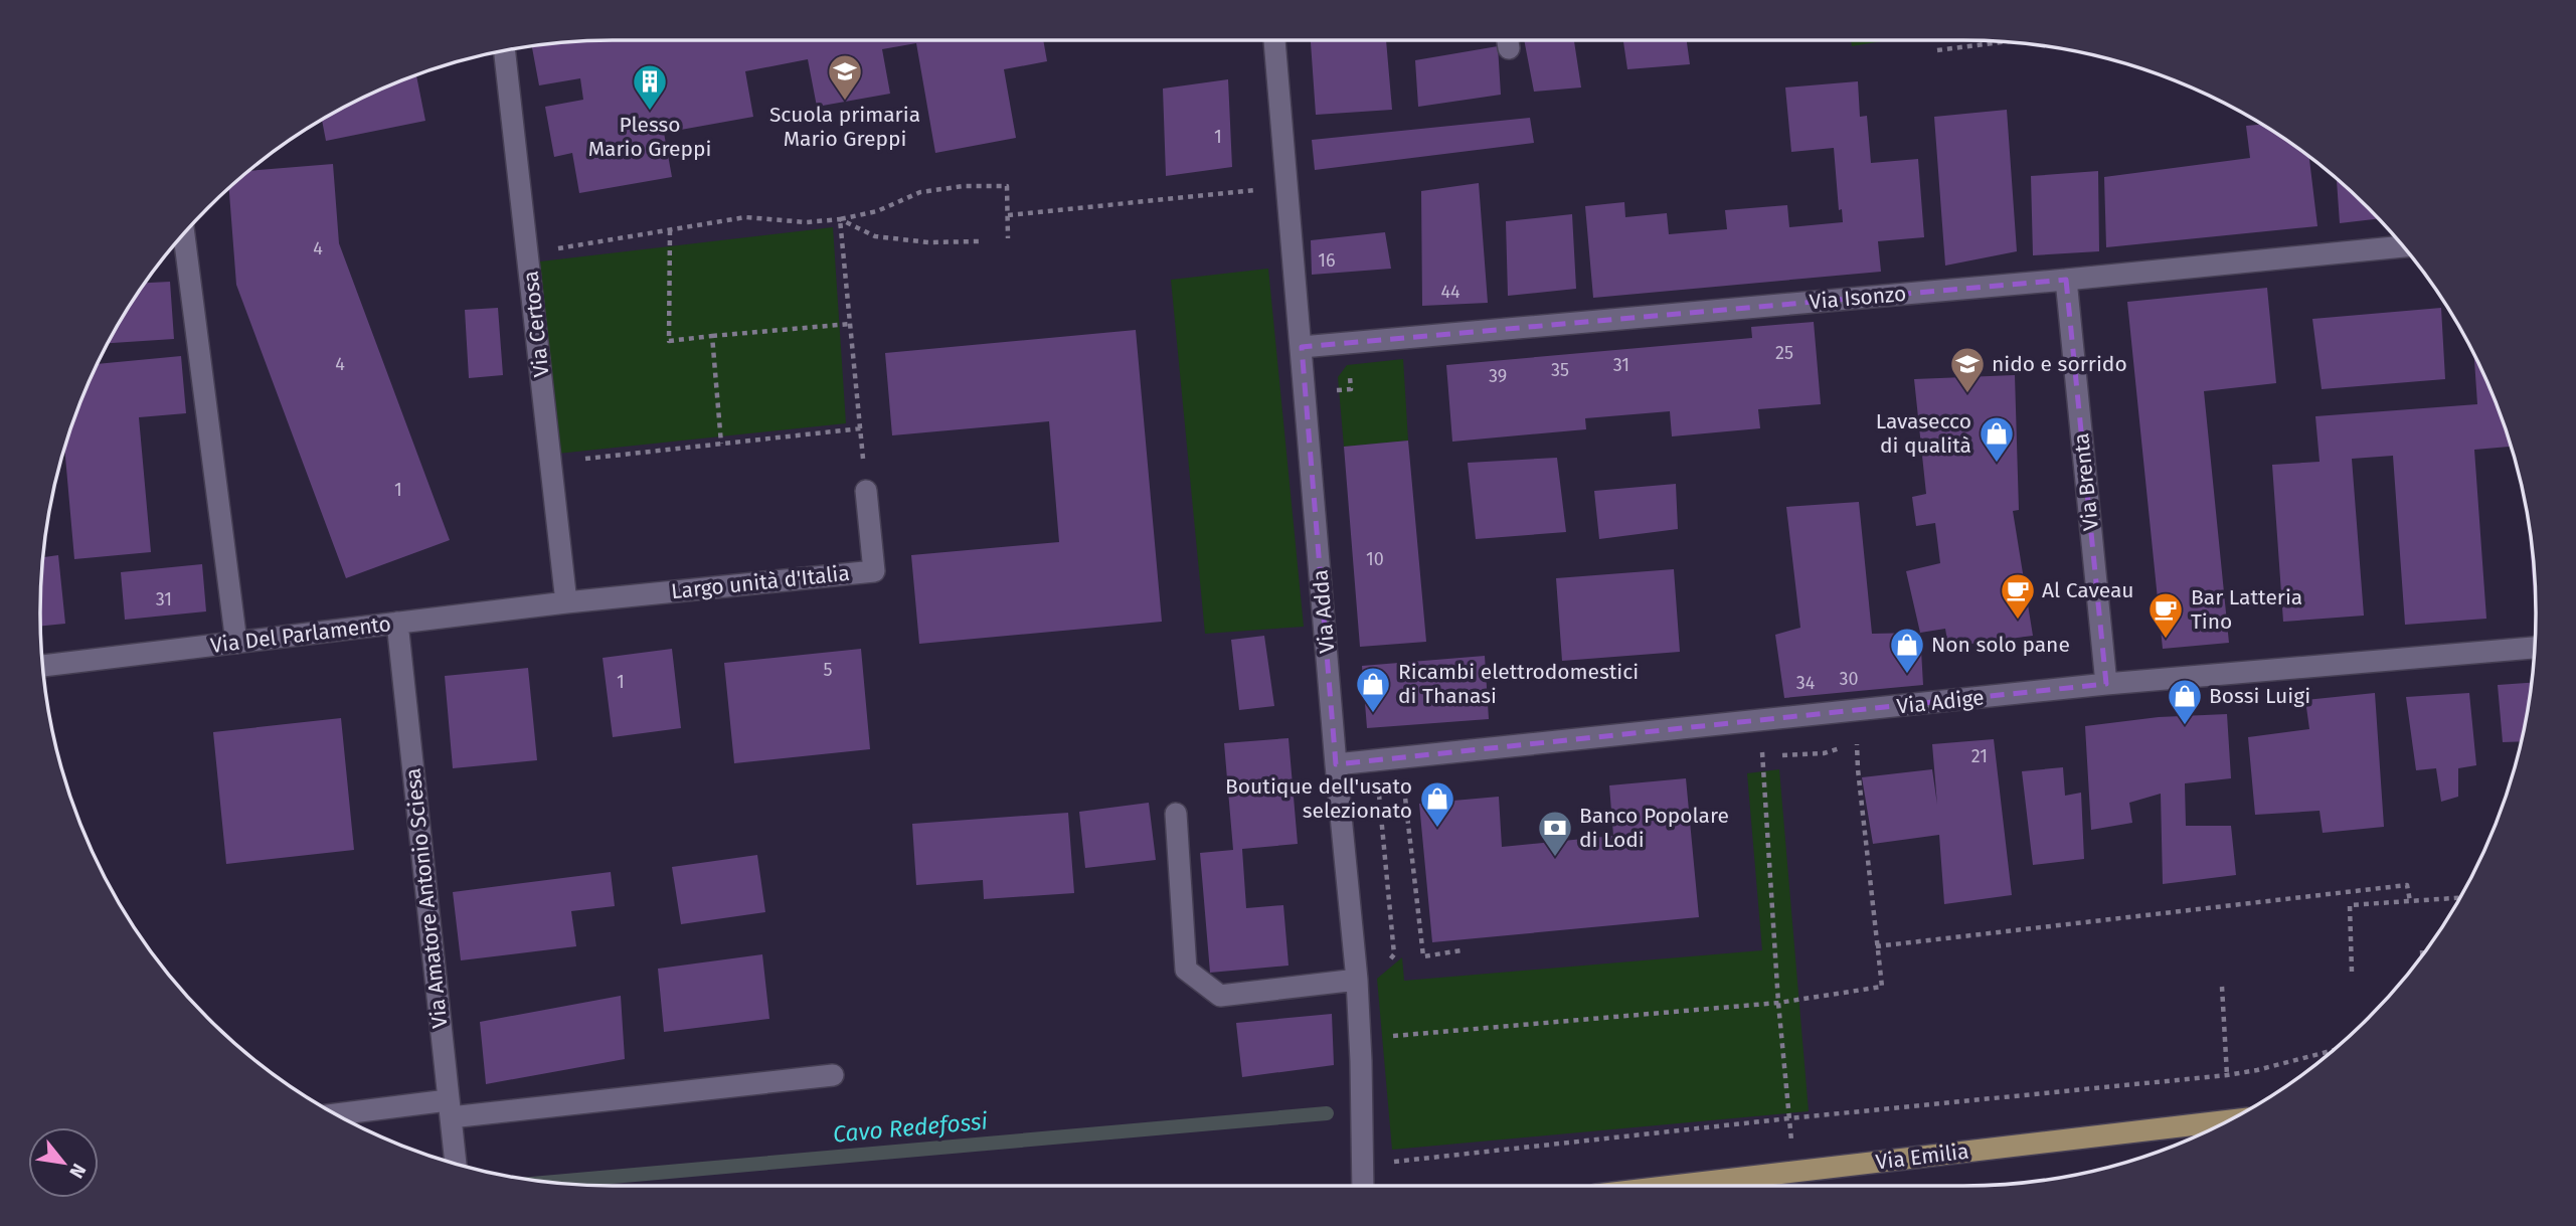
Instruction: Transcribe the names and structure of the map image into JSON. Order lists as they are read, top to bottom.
{
  "streets": {
    "main road": ["Via Emilia"],
    "street": [
      "Via Isonzo",
      "Via Certosa",
      "Via Brenta",
      "Largo unità d'Italia",
      "Via Adda",
      "Via Del Parlamento",
      "Via Adige",
      "Via Amatore Antonio Sciesa"
    ]
  },
  "crossings": [
    ["Via Isonzo", "Via Brenta"],
    ["Via Isonzo", "Via Adda"],
    ["Via Certosa", "Largo unità d'Italia"],
    ["Via Certosa", "Via Del Parlamento"],
    ["Via Brenta", "Via Adige"],
    ["Largo unità d'Italia", "Via Del Parlamento"],
    ["Via Adda", "Via Adige"],
    ["Via Del Parlamento", "Via Amatore Antonio Sciesa"]
  ],
  "water": ["Cavo Redefossi"],
  "places": {
    "school or university": ["Scuola primaria Mario Greppi", "nido e sorrido"],
    "building": ["Plesso Mario Greppi"],
    "shop": [
      "Lavasecco di qualità",
      "Non solo pane",
      "Ricambi elettrodomestici di Thanasi",
      "Bossi Luigi",
      "Boutique dell'usato selezionato"
    ],
    "cafe": ["Al Caveau", "Bar Latteria Tino"],
    "bank": ["Banco Popolare di Lodi"]
  },
  "house_numbers": [
    "1",
    "4",
    "16",
    "44",
    "25",
    "4",
    "31",
    "35",
    "39",
    "1",
    "10",
    "31",
    "5",
    "30",
    "1",
    "34",
    "21"
  ],
  "north": "bottom right"
}
